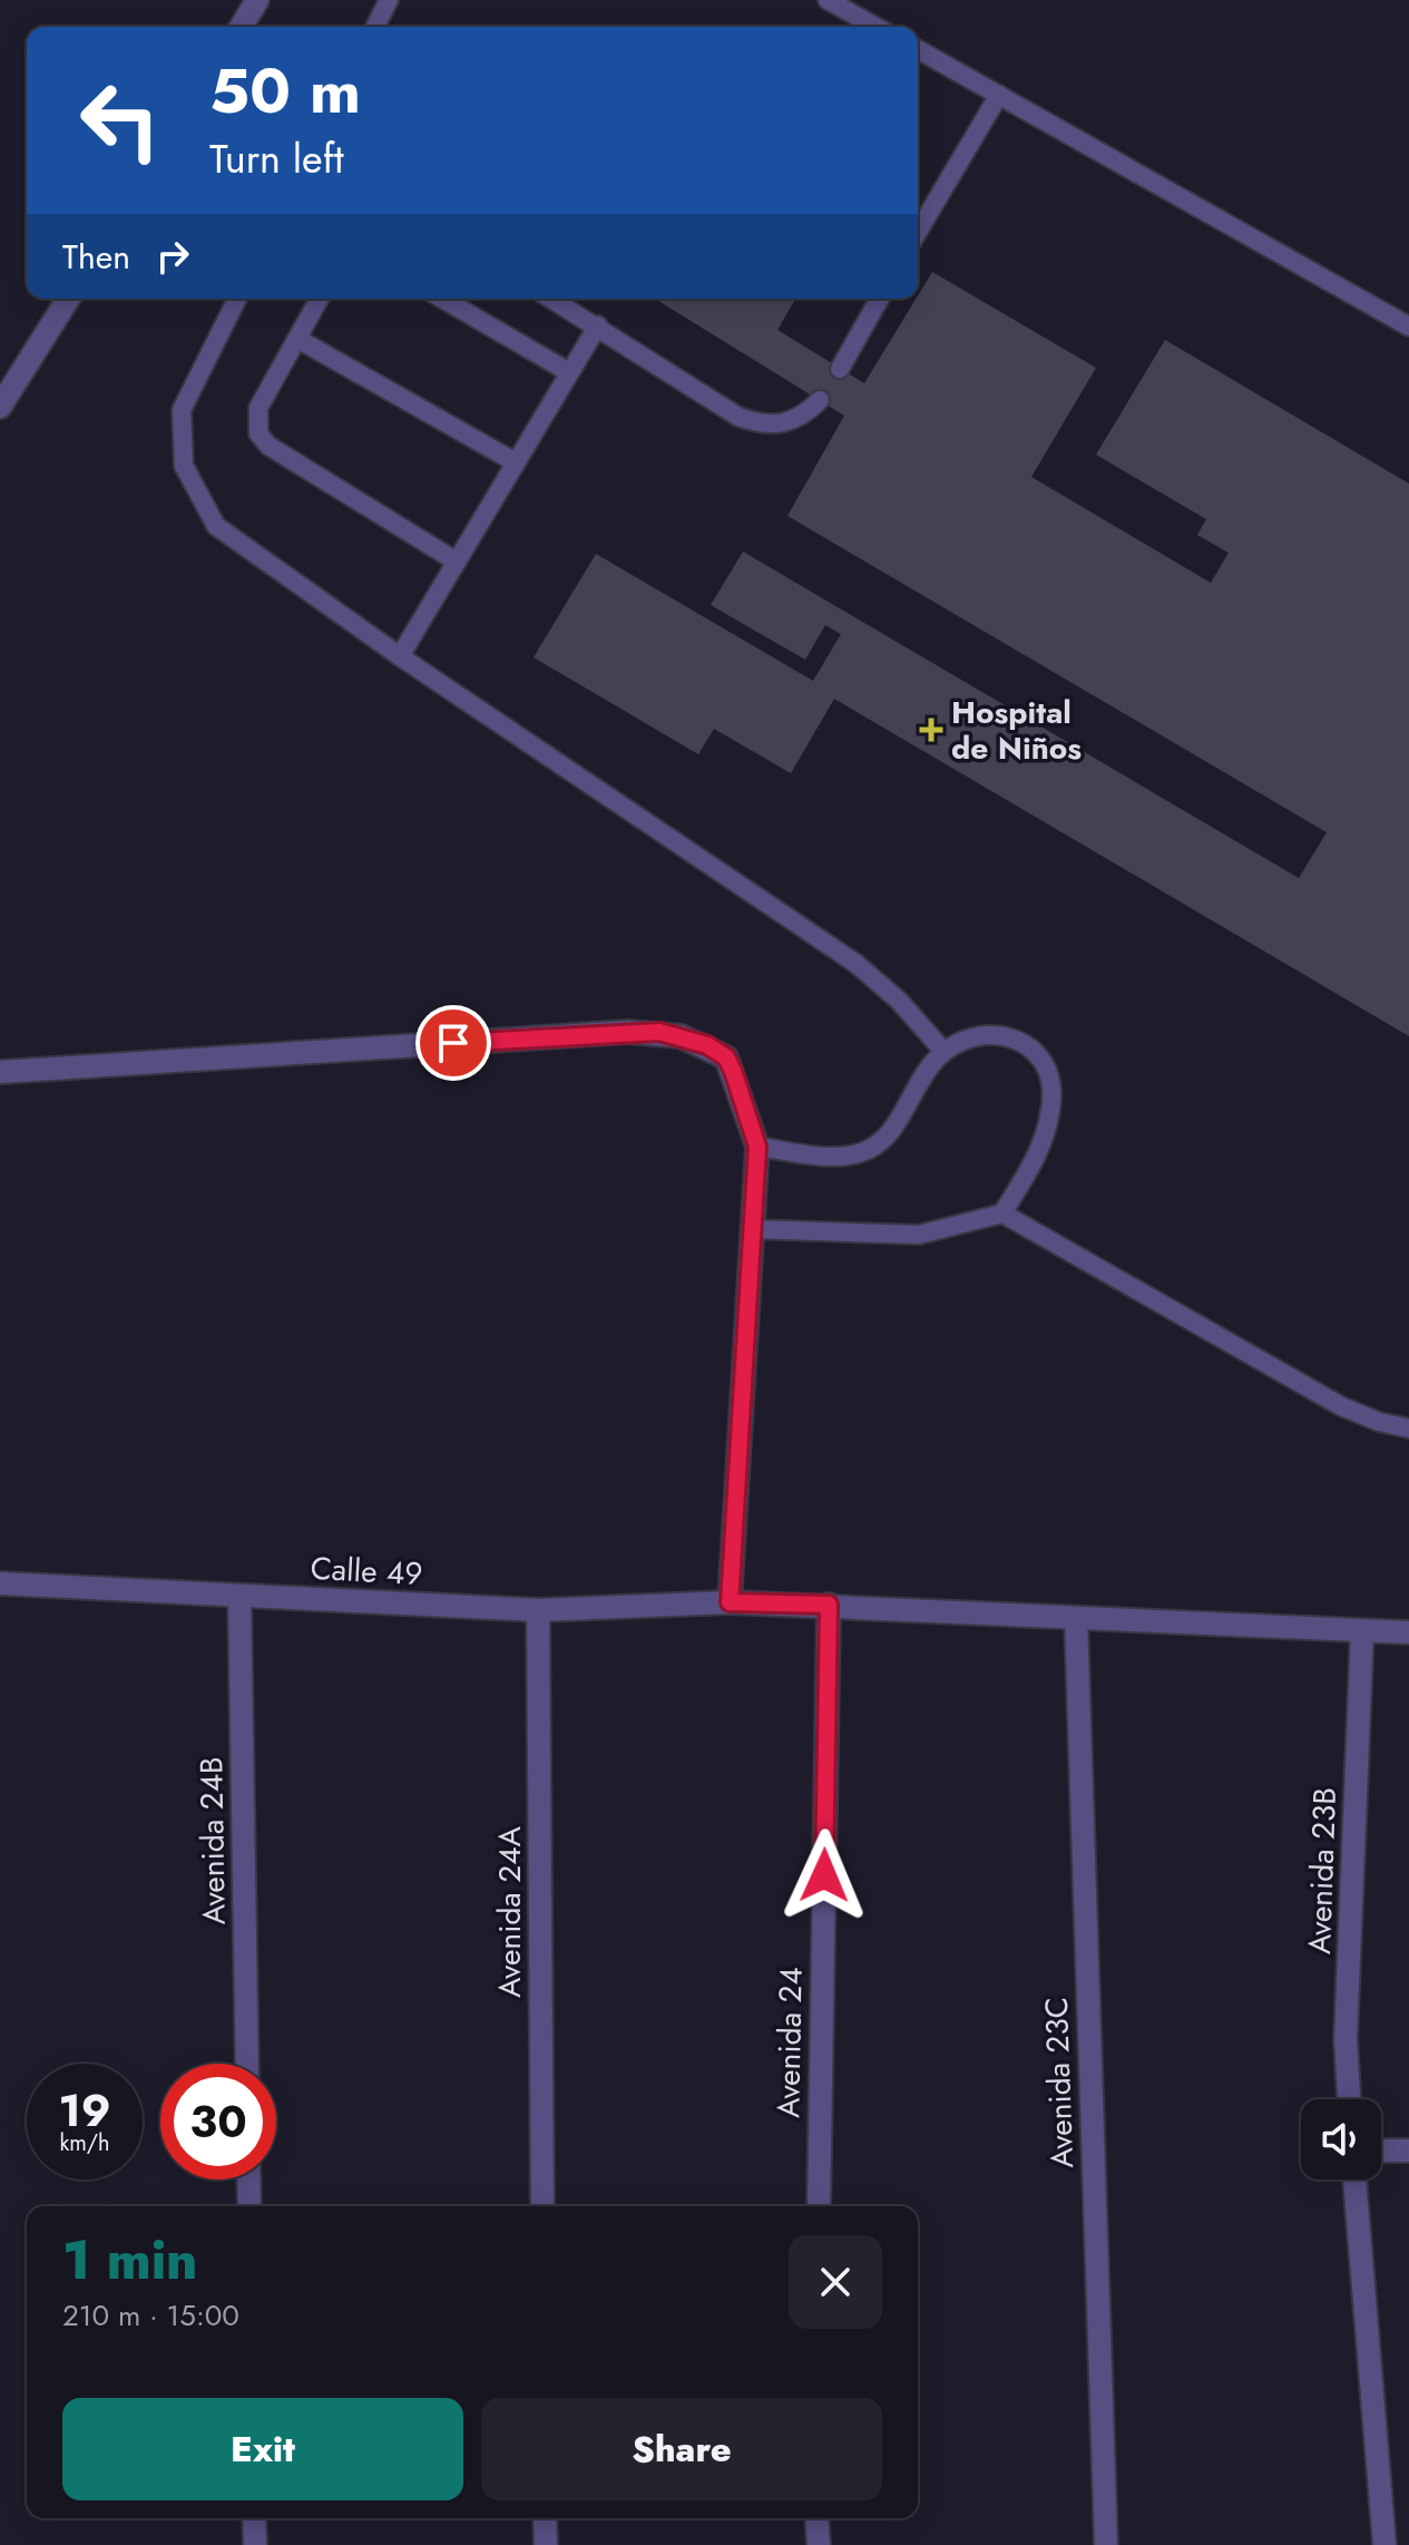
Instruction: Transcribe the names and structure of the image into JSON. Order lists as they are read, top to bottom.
{
  "streets": {
    "street": [
      "Calle 49",
      "Avenida 24B",
      "Avenida 23B",
      "Avenida 24A",
      "Avenida 24",
      "Avenida 23C"
    ]
  },
  "crossings": [
    ["Calle 49", "Avenida 24B"],
    ["Calle 49", "Avenida 23B"],
    ["Calle 49", "Avenida 24A"],
    ["Calle 49", "Avenida 24"],
    ["Calle 49", "Avenida 23C"]
  ],
  "places": {
    "health": ["Hospital de Niños"]
  },
  "page": {
    "turn": ["50 m", "Turn left"],
    "then": "Then",
    "speed": "19 km/h",
    "limit": "30",
    "heading": ["1 min", "210 m · 15:00"],
    "buttons": ["Exit", "Share"]
  }
}
